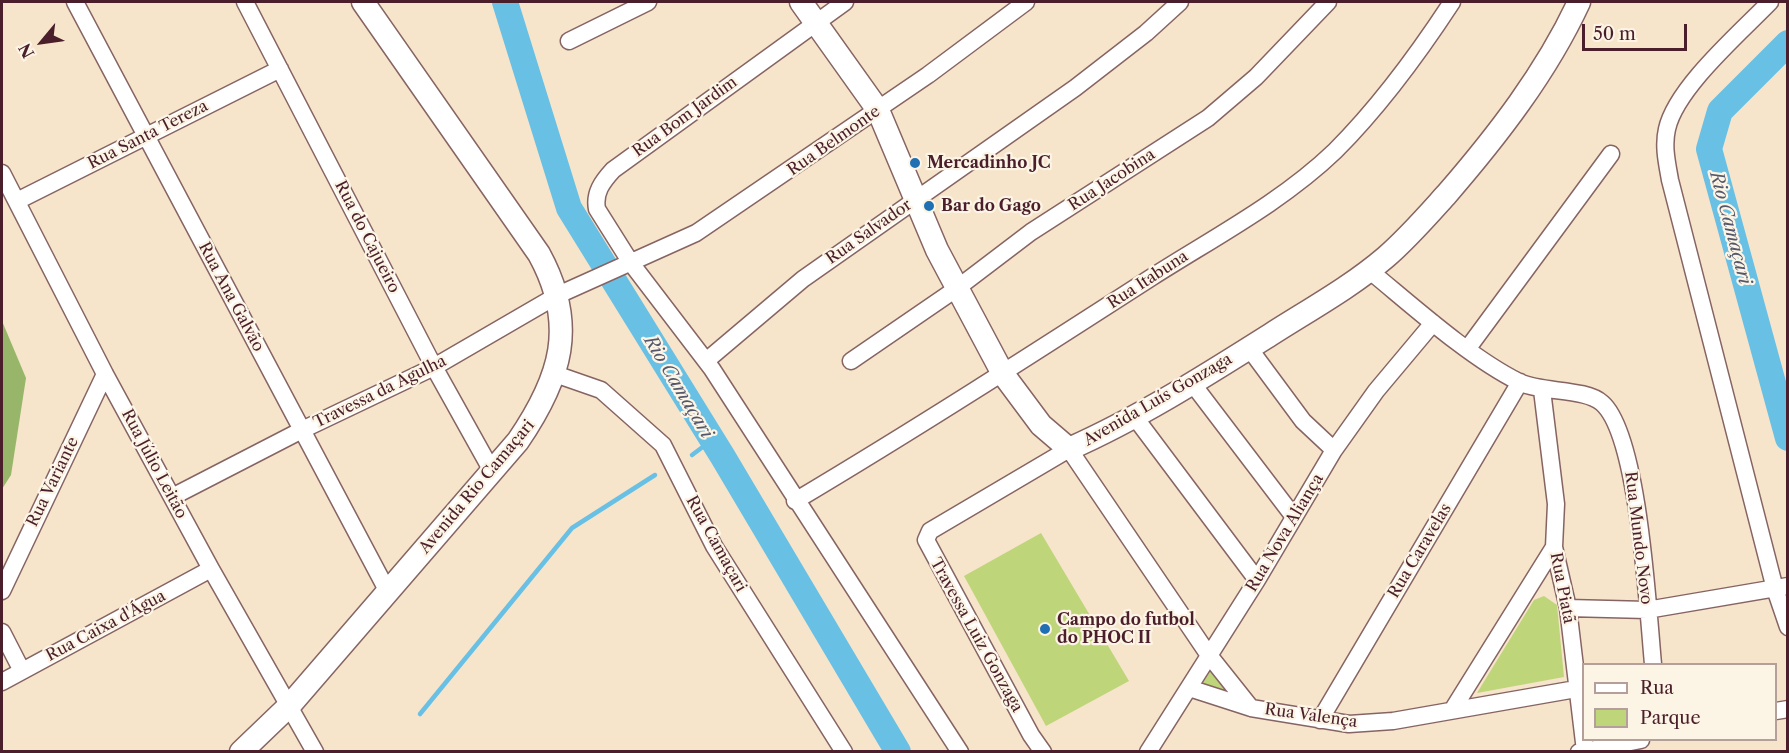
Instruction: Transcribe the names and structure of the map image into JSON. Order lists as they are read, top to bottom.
{
  "streets": {
    "street": [
      "Rua Bom Jardim",
      "Rua Santa Tereza",
      "Rua Belmonte",
      "Rua Jacobina",
      "Rua Salvador",
      "Rua do Cajueiro",
      "Rua Itabuna",
      "Rua Ana Galvão",
      "Travessa da Agulha",
      "Avenida Luís Gonzaga",
      "Rua Júlio Leitão",
      "Rua Variante",
      "Avenida Rio Camaçari",
      "Rua Nova Aliança",
      "Rua Mundo Novo",
      "Rua Camaçari",
      "Rua Caravelas",
      "Rua Piatã",
      "Rua Caixa d'Água",
      "Travessa Luiz Gonzaga",
      "Rua Valença"
    ]
  },
  "crossings": [
    ["Rua Bom Jardim", "Rua Belmonte"],
    ["Rua Bom Jardim", "Rua Salvador"],
    ["Rua Bom Jardim", "Rua Itabuna"],
    ["Rua Bom Jardim", "Travessa da Agulha"],
    ["Rua Bom Jardim", "Avenida Luís Gonzaga"],
    ["Rua Santa Tereza", "Rua do Cajueiro"],
    ["Rua Santa Tereza", "Rua Ana Galvão"],
    ["Rua Santa Tereza", "Rua Júlio Leitão"],
    ["Rua Belmonte", "Travessa da Agulha"],
    ["Rua Belmonte", "Avenida Luís Gonzaga"],
    ["Rua Jacobina", "Avenida Luís Gonzaga"],
    ["Rua Salvador", "Avenida Luís Gonzaga"],
    ["Rua do Cajueiro", "Travessa da Agulha"],
    ["Rua do Cajueiro", "Avenida Rio Camaçari"],
    ["Rua Itabuna", "Avenida Luís Gonzaga"],
    ["Rua Ana Galvão", "Travessa da Agulha"],
    ["Rua Ana Galvão", "Avenida Rio Camaçari"],
    ["Travessa da Agulha", "Rua Júlio Leitão"],
    ["Travessa da Agulha", "Avenida Rio Camaçari"],
    ["Avenida Luís Gonzaga", "Rua Mundo Novo"],
    ["Avenida Luís Gonzaga", "Travessa Luiz Gonzaga"],
    ["Avenida Luís Gonzaga", "Rua Valença"],
    ["Rua Júlio Leitão", "Rua Variante"],
    ["Rua Júlio Leitão", "Avenida Rio Camaçari"],
    ["Rua Júlio Leitão", "Rua Caixa d'Água"],
    ["Avenida Rio Camaçari", "Rua Camaçari"],
    ["Rua Nova Aliança", "Rua Mundo Novo"],
    ["Rua Nova Aliança", "Rua Valença"],
    ["Rua Mundo Novo", "Rua Caravelas"],
    ["Rua Mundo Novo", "Rua Piatã"],
    ["Rua Caravelas", "Rua Valença"],
    ["Rua Piatã", "Rua Valença"],
    ["Travessa Luiz Gonzaga", "Rua Valença"]
  ],
  "water": ["Rio Camaçari"],
  "places": ["Mercadinho JC", "Bar do Gago", "Campo do futbol do PHOC II"],
  "legend": ["Rua", "Parque"],
  "scale_bar": "50 m",
  "north": "bottom left"
}
